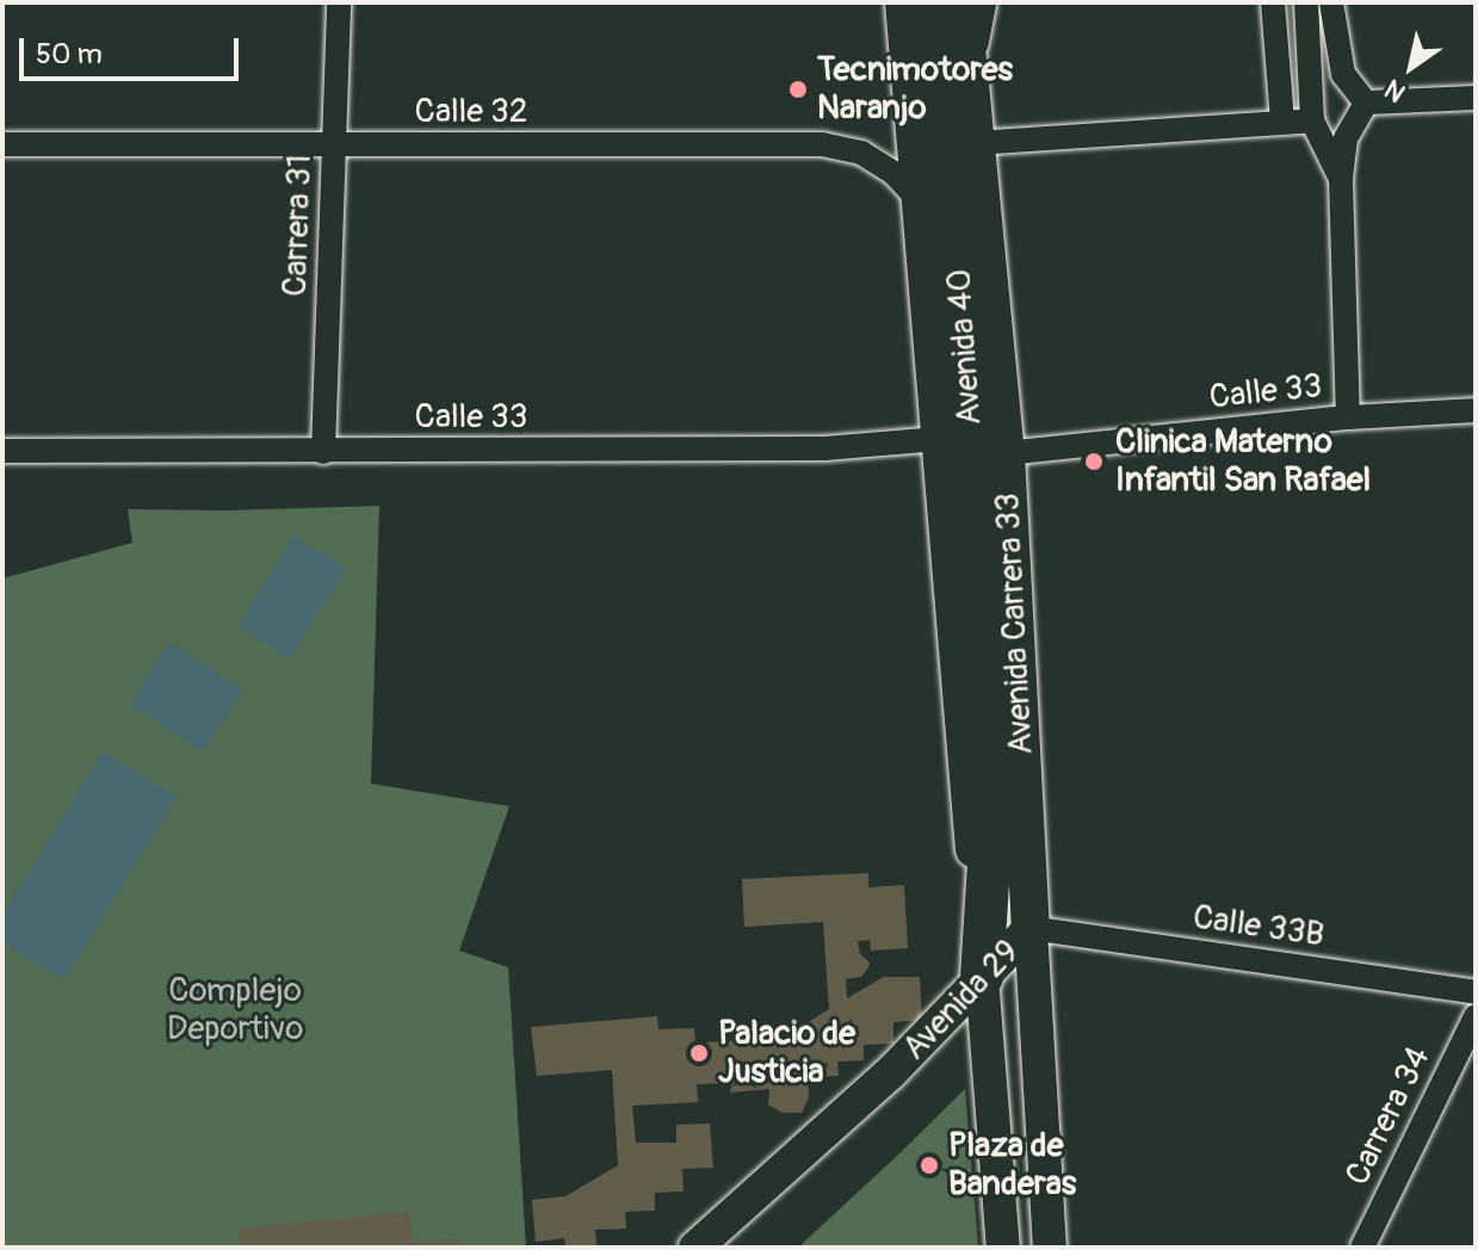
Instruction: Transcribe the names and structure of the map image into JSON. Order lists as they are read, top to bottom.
{
  "streets": {
    "highway": ["Avenida 40", "Avenida Carrera 33"],
    "main road": ["Avenida 29"],
    "street": [
      "Calle 32",
      "Carrera 31",
      "Calle 33",
      "Calle 33B",
      "Carrera 34"
    ]
  },
  "crossings": [
    ["Calle 32", "Carrera 31"],
    ["Calle 32", "Avenida Carrera 33"],
    ["Carrera 31", "Calle 33"],
    ["Avenida 40", "Avenida Carrera 33"],
    ["Calle 33", "Avenida Carrera 33"],
    ["Avenida Carrera 33", "Calle 33B"],
    ["Avenida Carrera 33", "Avenida 29"],
    ["Calle 33B", "Avenida 29"]
  ],
  "parks": ["Complejo Deportivo"],
  "places": [
    "Tecnimotores Naranjo",
    "Clinica Materno Infantil San Rafael",
    "Palacio de Justicia",
    "Plaza de Banderas"
  ],
  "scale_bar": "50 m",
  "north": "bottom left"
}
